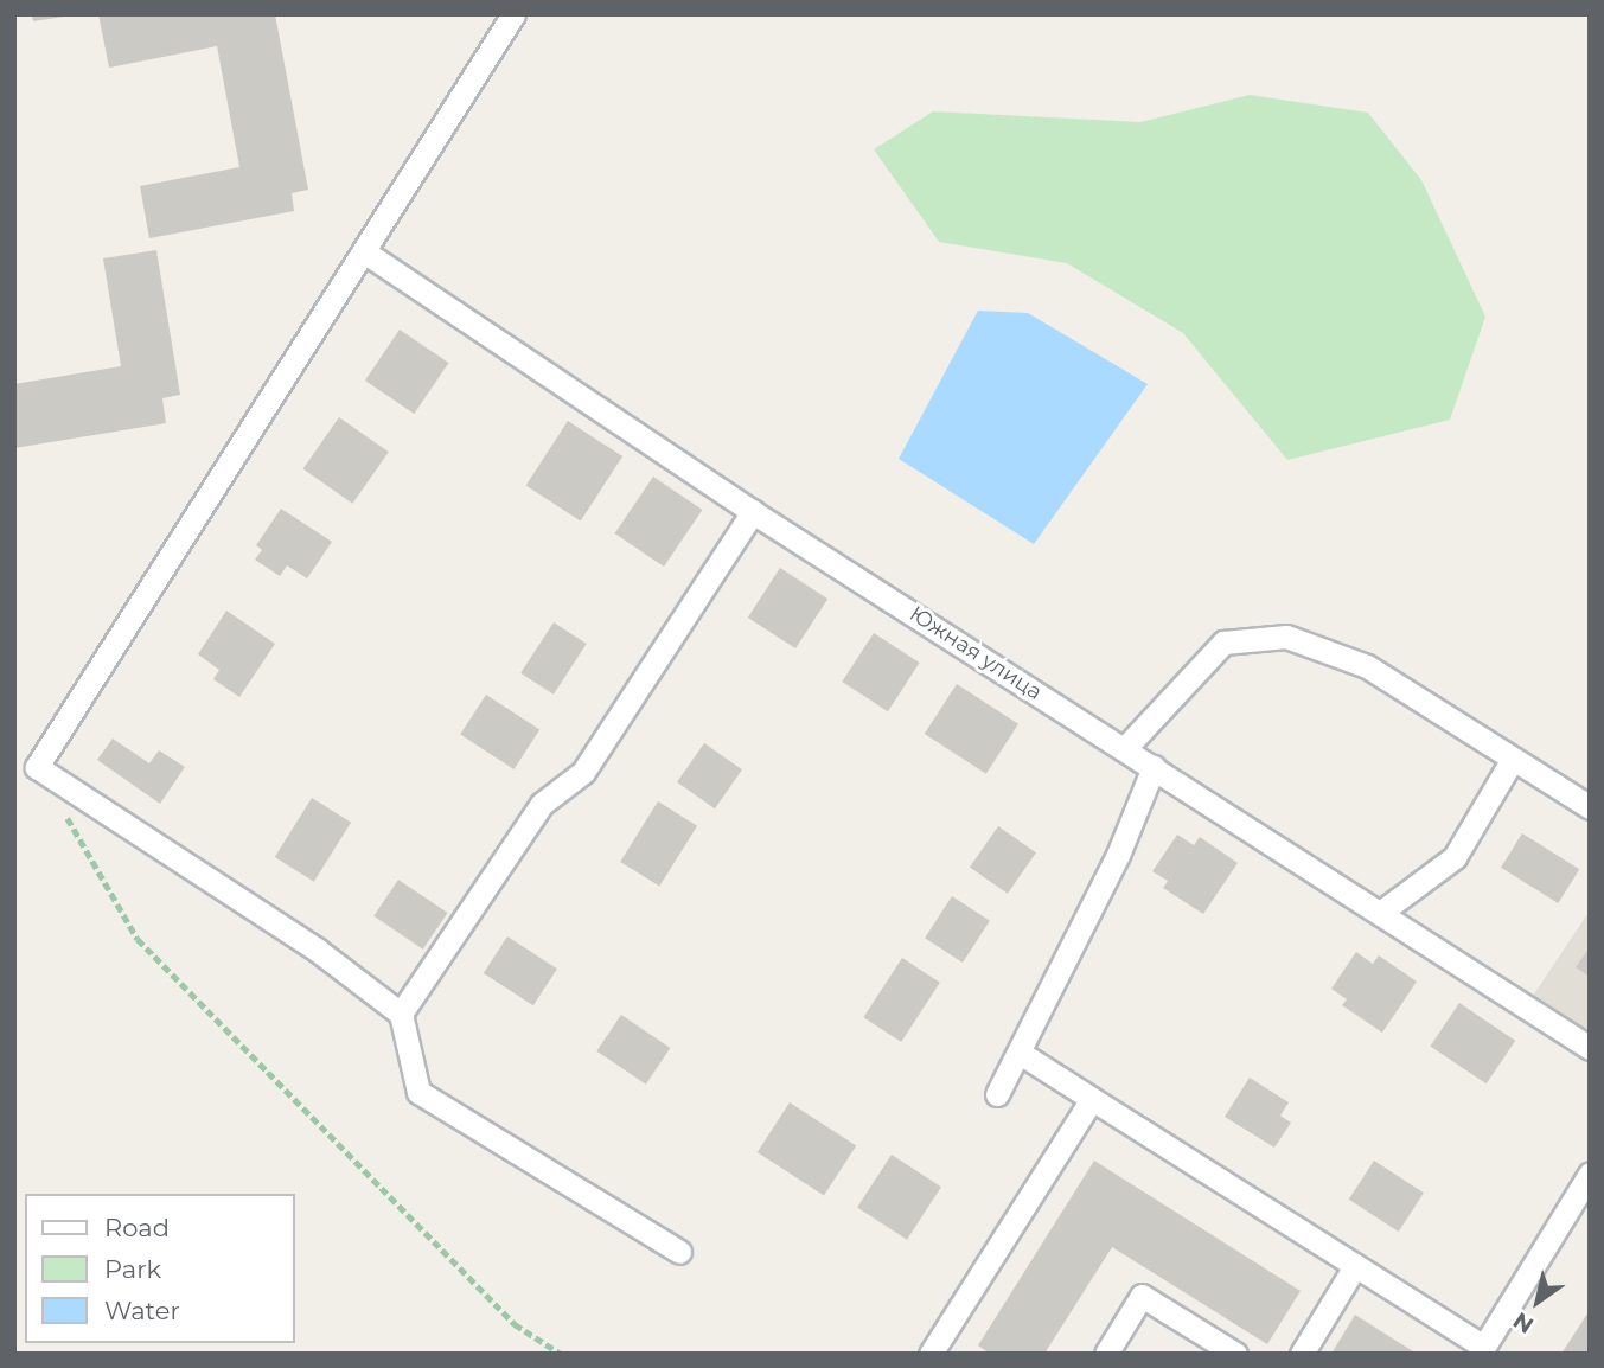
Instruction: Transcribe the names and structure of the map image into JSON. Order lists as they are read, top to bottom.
{
  "streets": {
    "street": ["Южная улица"]
  },
  "legend": ["Road", "Park", "Water"],
  "north": "bottom left"
}
